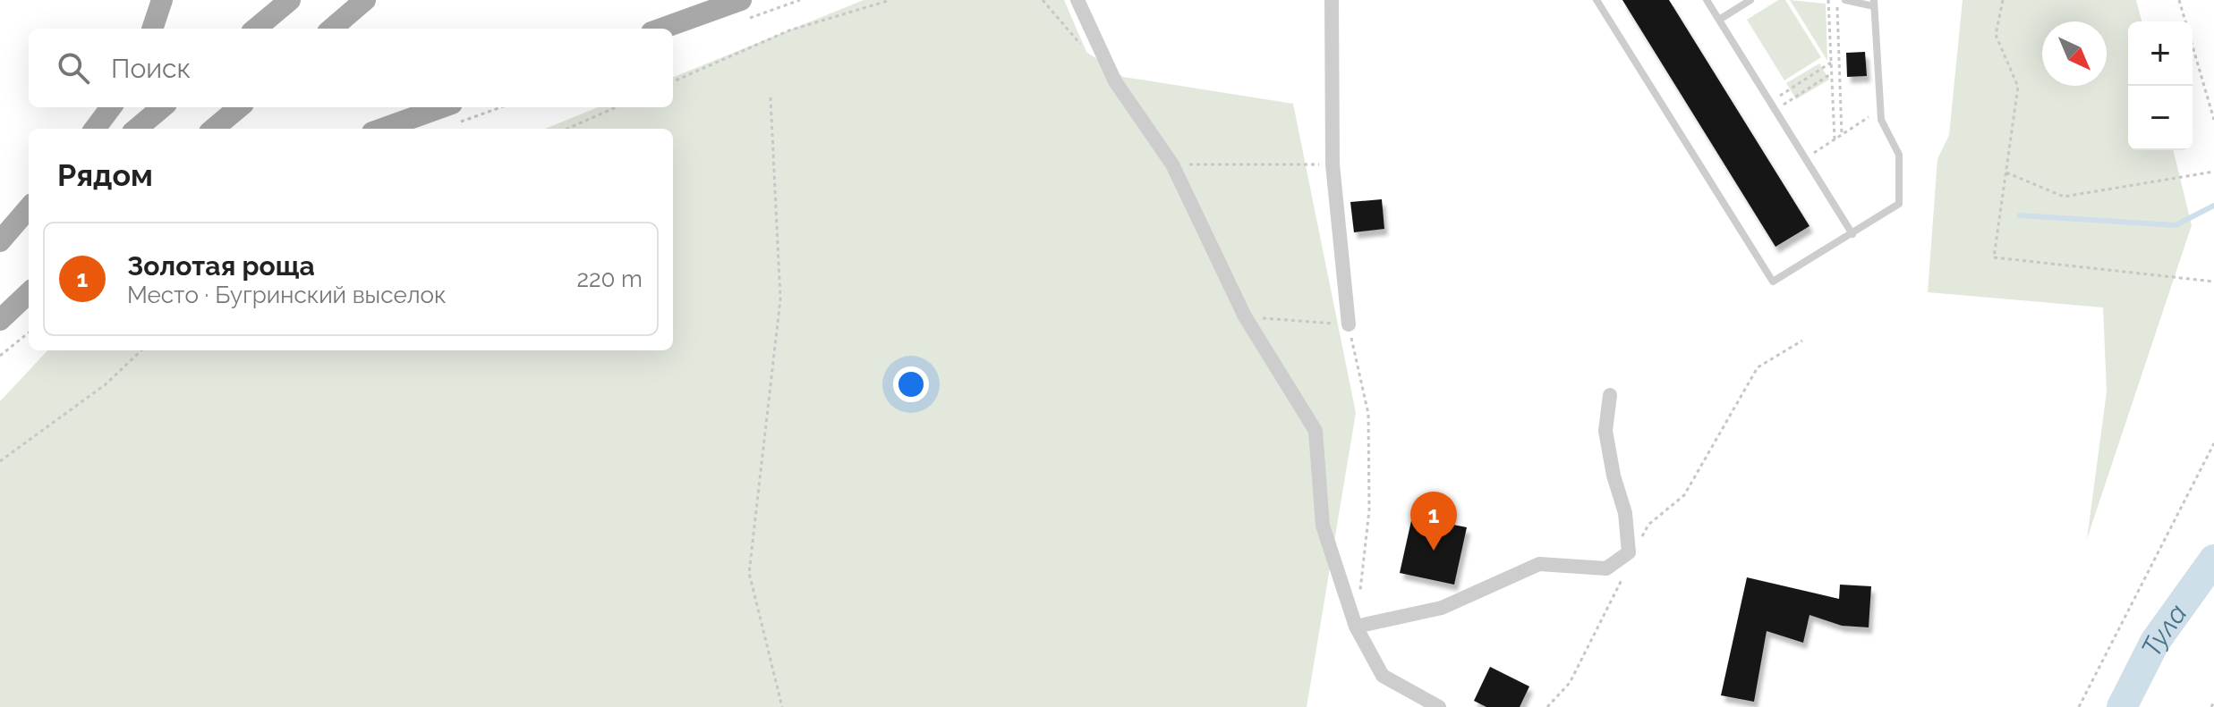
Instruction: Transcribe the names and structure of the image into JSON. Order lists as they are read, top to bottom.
{
  "water": ["Тула"],
  "north": "bottom right",
  "page": {
    "map_buttons": ["+", "−"],
    "search": "Поиск",
    "heading": "Рядом",
    "list": [
      {
        "mark": "1",
        "name": "Золотая роща",
        "note": "Место · Бугринский выселок",
        "value": "220 m"
      }
    ],
    "pins": "1"
  }
}
